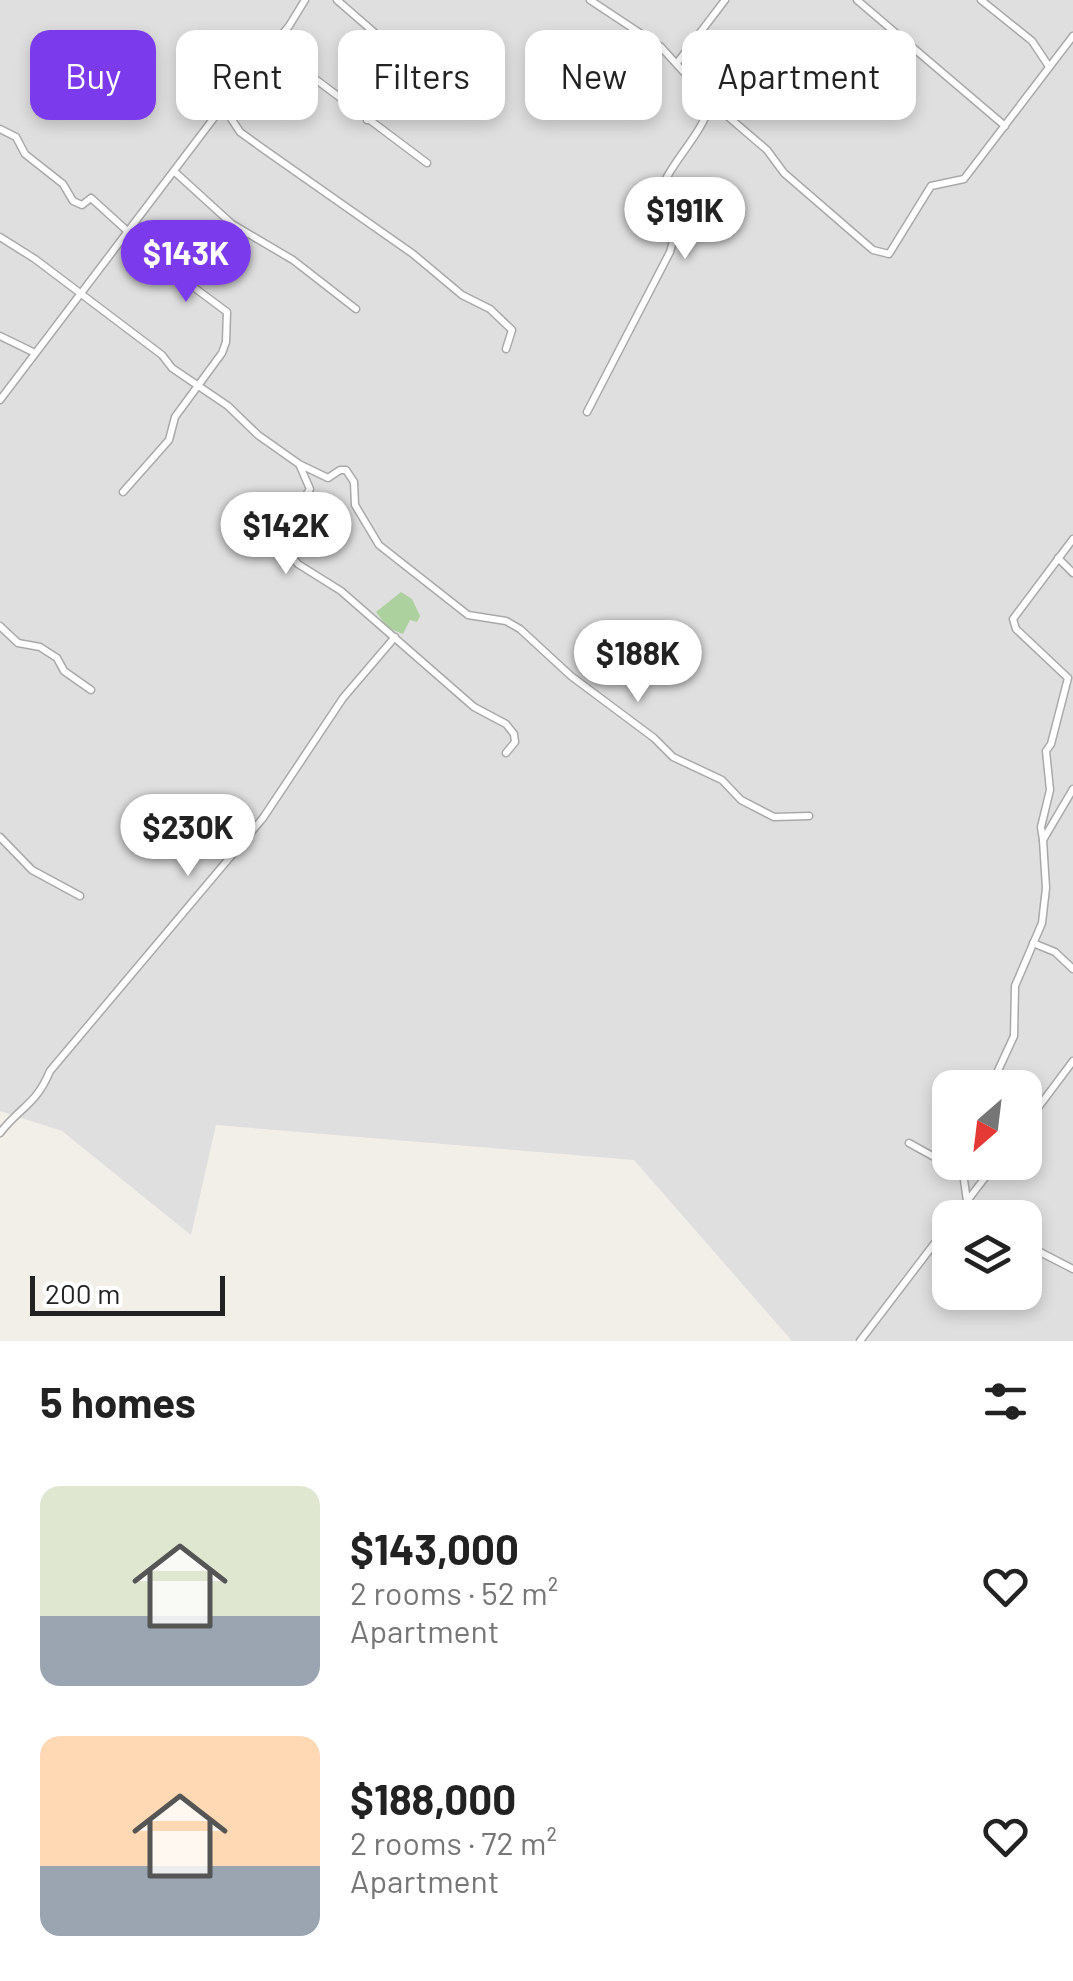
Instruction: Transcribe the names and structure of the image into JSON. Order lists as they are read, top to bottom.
{
  "scale_bar": "200 m",
  "north": "bottom left",
  "page": {
    "chip": [
      "Buy",
      "Rent",
      "Filters",
      "New",
      "Apartment"
    ],
    "price": [
      "$191K",
      "$143K",
      "$142K",
      "$188K",
      "$230K"
    ],
    "scale": "200 m",
    "heading": "5 homes",
    "list": [
      {
        "name": "$143,000",
        "note": "2 rooms · 52 m² · Apartment"
      },
      {
        "name": "$188,000",
        "note": "2 rooms · 72 m² · Apartment"
      }
    ]
  }
}
